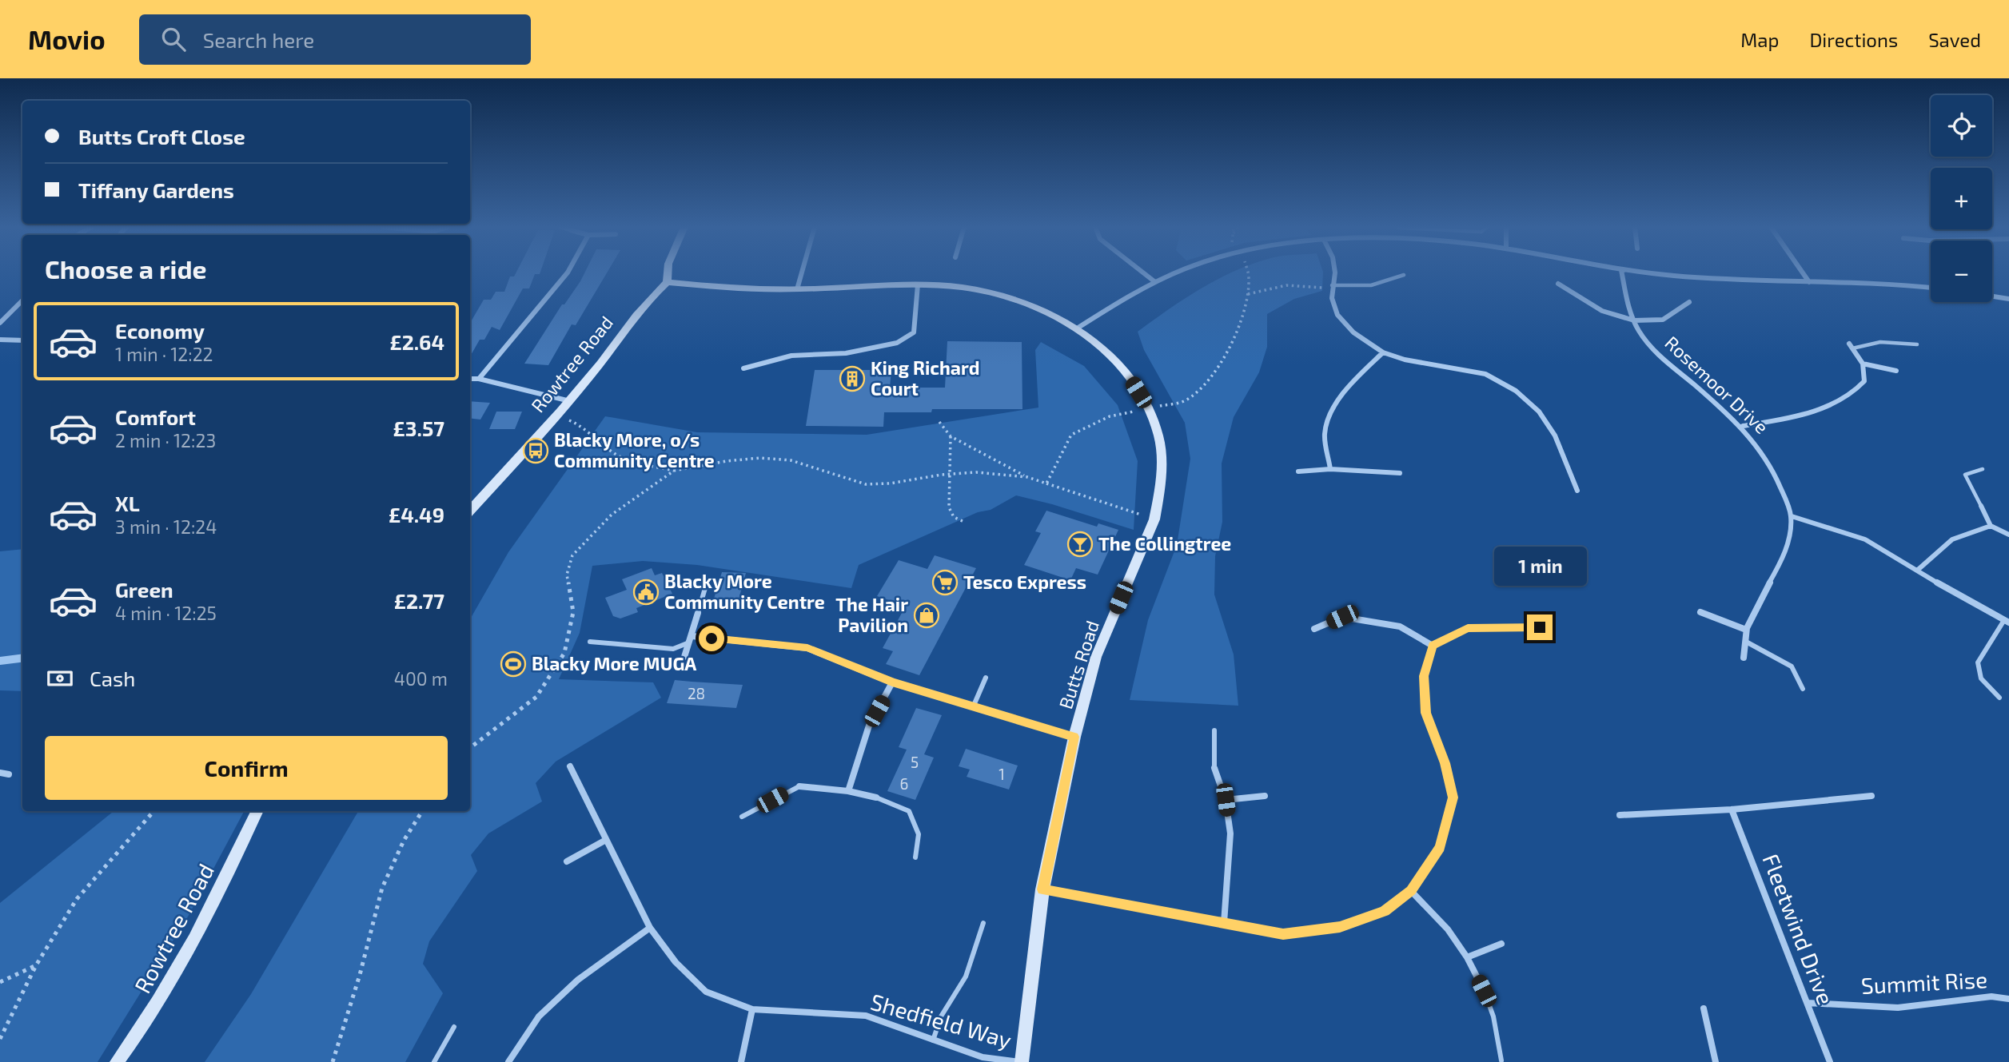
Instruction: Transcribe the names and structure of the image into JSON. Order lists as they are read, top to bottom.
{
  "streets": {
    "street": [
      "Rowtree Road",
      "Rosemoor Drive",
      "Butts Road",
      "Fleetwind Drive",
      "Summit Rise",
      "Shedfield Way"
    ]
  },
  "crossings": [
    ["Rowtree Road", "Butts Road"],
    ["Butts Road", "Shedfield Way"],
    ["Fleetwind Drive", "Summit Rise"]
  ],
  "places": {
    "building": ["King Richard Court"],
    "bus stop": ["Blacky More, o/s Community Centre"],
    "bar": ["The Collingtree"],
    "supermarket": ["Tesco Express"],
    "public building": ["Blacky More Community Centre"],
    "shop": ["The Hair Pavilion"],
    "sports": ["Blacky More MUGA"]
  },
  "house_numbers": [
    "28",
    "5",
    "1",
    "6"
  ],
  "page": {
    "header": "Movio",
    "search": "Search here",
    "nav": ["Map", "Directions", "Saved"],
    "map_buttons": ["+", "−"],
    "banner": ["Butts Croft Close", "Tiffany Gardens"],
    "heading": "Choose a ride",
    "list": [
      {
        "name": "Economy",
        "note": "1 min · 12:22",
        "value": "£2.64"
      },
      {
        "name": "Comfort",
        "note": "2 min · 12:23",
        "value": "£3.57"
      },
      {
        "name": "XL",
        "note": "3 min · 12:24",
        "value": "£4.49"
      },
      {
        "name": "Green",
        "note": "4 min · 12:25",
        "value": "£2.77"
      }
    ],
    "bubble": "1 min",
    "pay": ["Cash", "400 m"],
    "buttons": "Confirm"
  }
}
